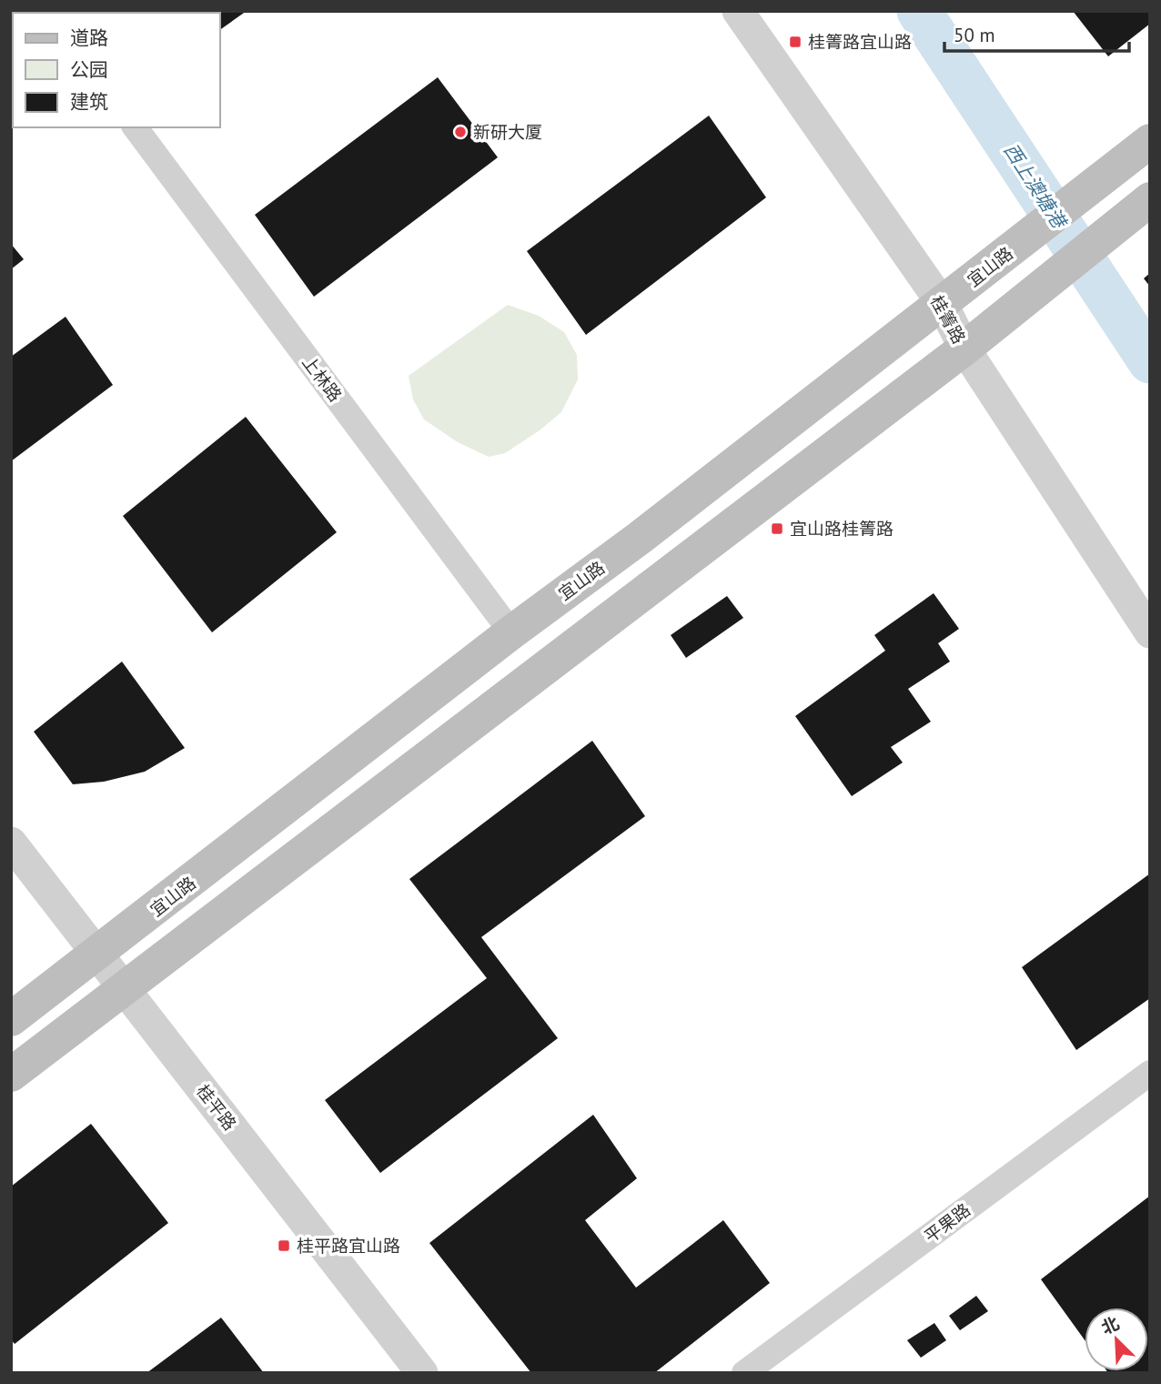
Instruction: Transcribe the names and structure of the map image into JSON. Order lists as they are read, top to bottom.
{
  "streets": {
    "main road": ["宜山路"],
    "street": [
      "桂箐路",
      "上林路",
      "桂平路",
      "平果路"
    ]
  },
  "crossings": [
    ["宜山路", "桂箐路"],
    ["宜山路", "上林路"],
    ["宜山路", "桂平路"]
  ],
  "water": ["西上澳塘港"],
  "places": {
    "transit": ["桂箐路宜山路", "宜山路桂箐路", "桂平路宜山路"],
    "other": ["新研大厦"]
  },
  "legend": ["道路", "公园", "建筑"],
  "scale_bar": "50 m",
  "north": "top left"
}
